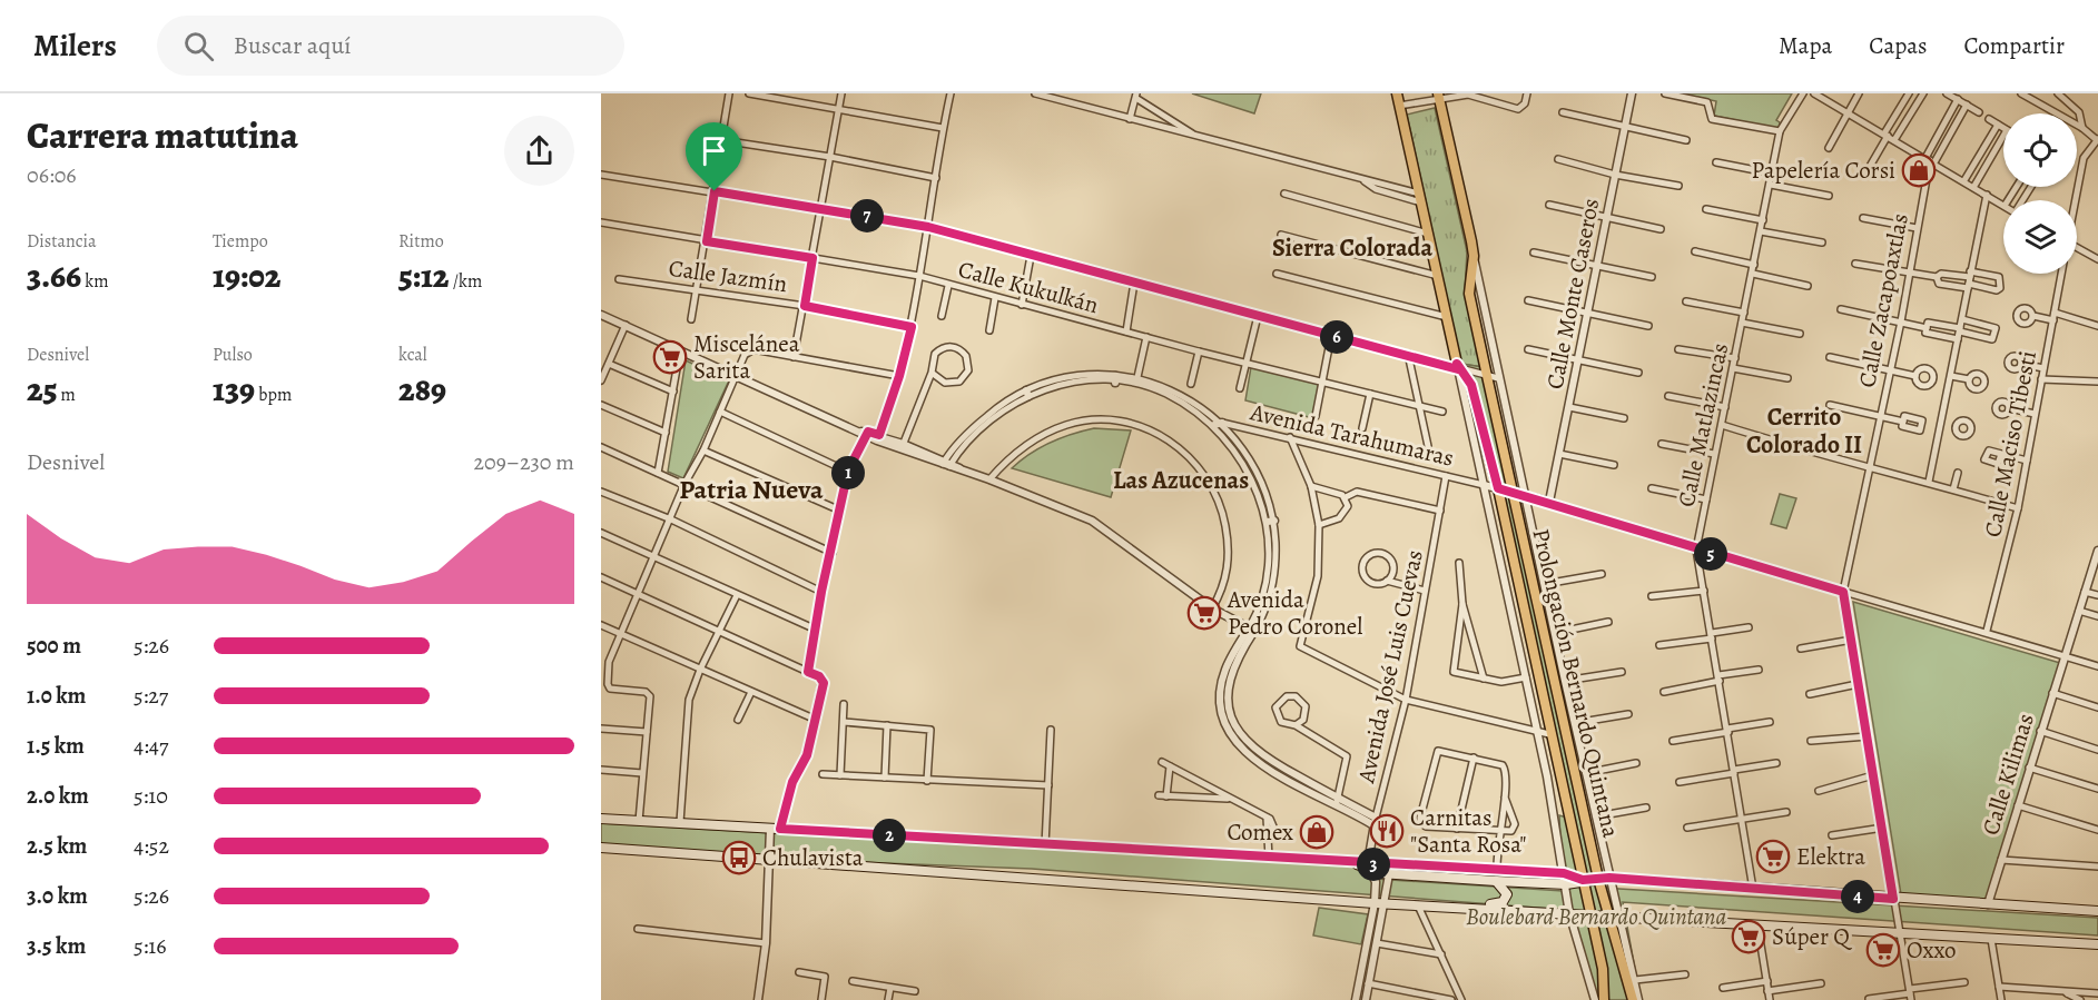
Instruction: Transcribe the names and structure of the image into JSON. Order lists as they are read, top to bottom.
{
  "streets": {
    "main road": ["Prolongación Bernardo Quintana"],
    "street": [
      "Calle Jazmín",
      "Calle Kukulkán",
      "Calle Monte Caseros",
      "Calle Zacapoaxtlas",
      "Calle Matlazincas",
      "Avenida Tarahumaras",
      "Calle Maciso Tibesti",
      "Avenida José Luis Cuevas",
      "Calle Kilimas"
    ]
  },
  "crossings": [
    ["Calle Monte Caseros", "Avenida Tarahumaras"],
    ["Calle Zacapoaxtlas", "Avenida Tarahumaras"],
    ["Calle Matlazincas", "Avenida Tarahumaras"],
    ["Avenida Tarahumaras", "Calle Maciso Tibesti"],
    ["Avenida Tarahumaras", "Avenida José Luis Cuevas"],
    ["Avenida Tarahumaras", "Prolongación Bernardo Quintana"],
    ["Avenida Tarahumaras", "Calle Kilimas"]
  ],
  "districts": [
    "Sierra Colorada",
    "Cerrito Colorado II",
    "Las Azucenas",
    "Patria Nueva"
  ],
  "parks": ["Boulebard Bernardo Quintana"],
  "places": {
    "shop": ["Papelería Corsi", "Comex"],
    "supermarket": [
      "Miscelánea Sarita",
      "Avenida Pedro Coronel",
      "Elektra",
      "Súper Q",
      "Oxxo"
    ],
    "restaurant": ["Carnitas \"Santa Rosa\""],
    "bus stop": ["Chulavista"]
  },
  "page": {
    "header": "Milers",
    "search": "Buscar aquí",
    "nav": ["Mapa", "Capas", "Compartir"],
    "heading": ["Carrera matutina", "06:06"],
    "pins": [
      "7",
      "6",
      "1",
      "5",
      "2",
      "3",
      "4"
    ],
    "stats": [
      ["Distancia", "3.66 km"],
      ["Tiempo", "19:02"],
      ["Ritmo", "5:12 /km"],
      ["Desnivel", "25 m"],
      ["Pulso", "139 bpm"],
      ["kcal", "289"]
    ],
    "chart": ["Desnivel", "209–230 m"],
    "list": [
      {
        "name": "500 m",
        "note": "5:26"
      },
      {
        "name": "1.0 km",
        "note": "5:27"
      },
      {
        "name": "1.5 km",
        "note": "4:47"
      },
      {
        "name": "2.0 km",
        "note": "5:10"
      },
      {
        "name": "2.5 km",
        "note": "4:52"
      },
      {
        "name": "3.0 km",
        "note": "5:26"
      },
      {
        "name": "3.5 km",
        "note": "5:16"
      }
    ]
  }
}
